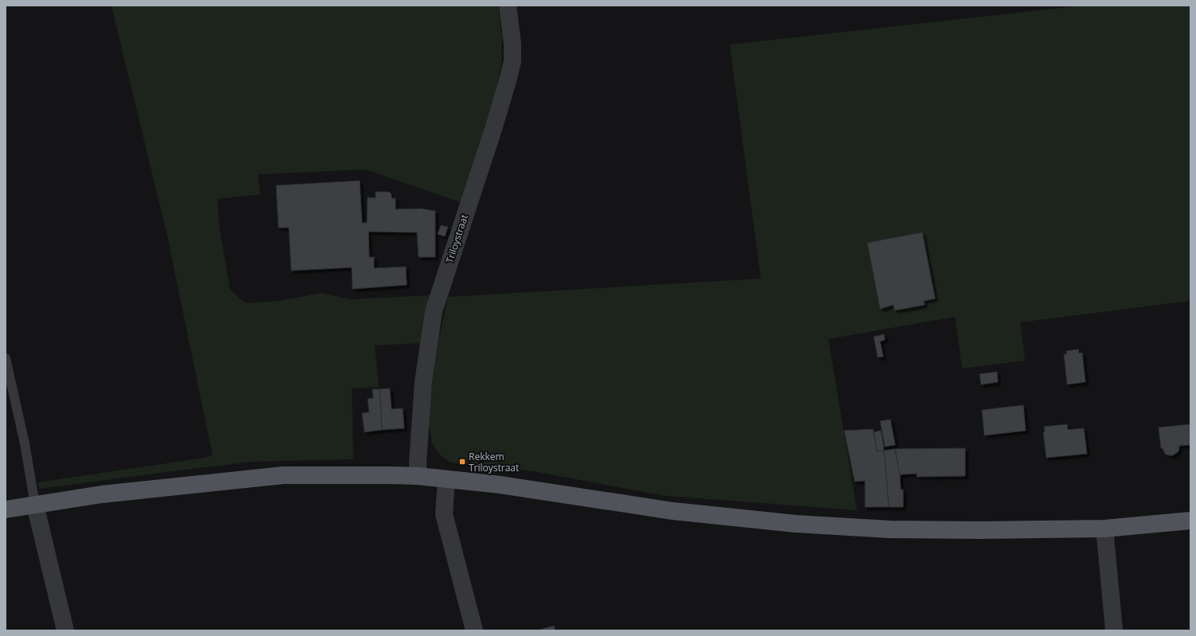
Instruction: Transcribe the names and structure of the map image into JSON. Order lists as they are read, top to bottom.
{
  "streets": {
    "street": ["Triloystraat"]
  },
  "places": {
    "transit": ["Rekkem Triloystraat"]
  }
}
